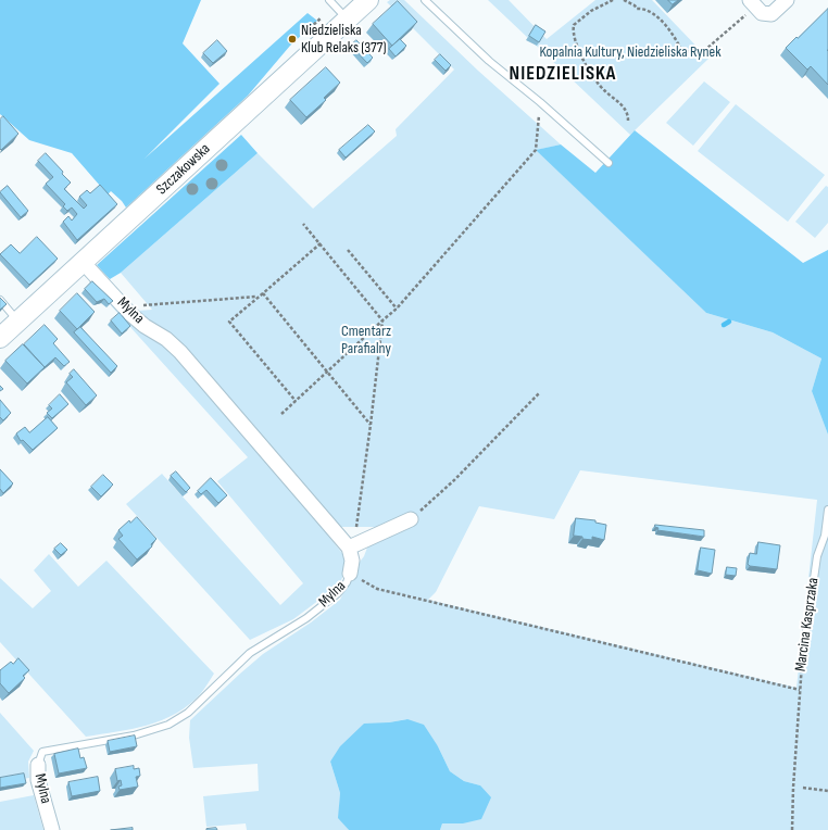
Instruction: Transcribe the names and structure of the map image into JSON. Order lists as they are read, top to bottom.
{
  "streets": {
    "street": ["Szczakowska", "Mylna"],
    "lane": ["Marcina Kasprzaka"]
  },
  "crossings": [
    ["Szczakowska", "Mylna"]
  ],
  "districts": ["NIEDZIELISKA"],
  "parks": ["Kopalnia Kultury, Niedzieliska Rynek", "Cmentarz Parafialny"],
  "places": ["Niedzieliska Klub Relaks (377)"]
}
